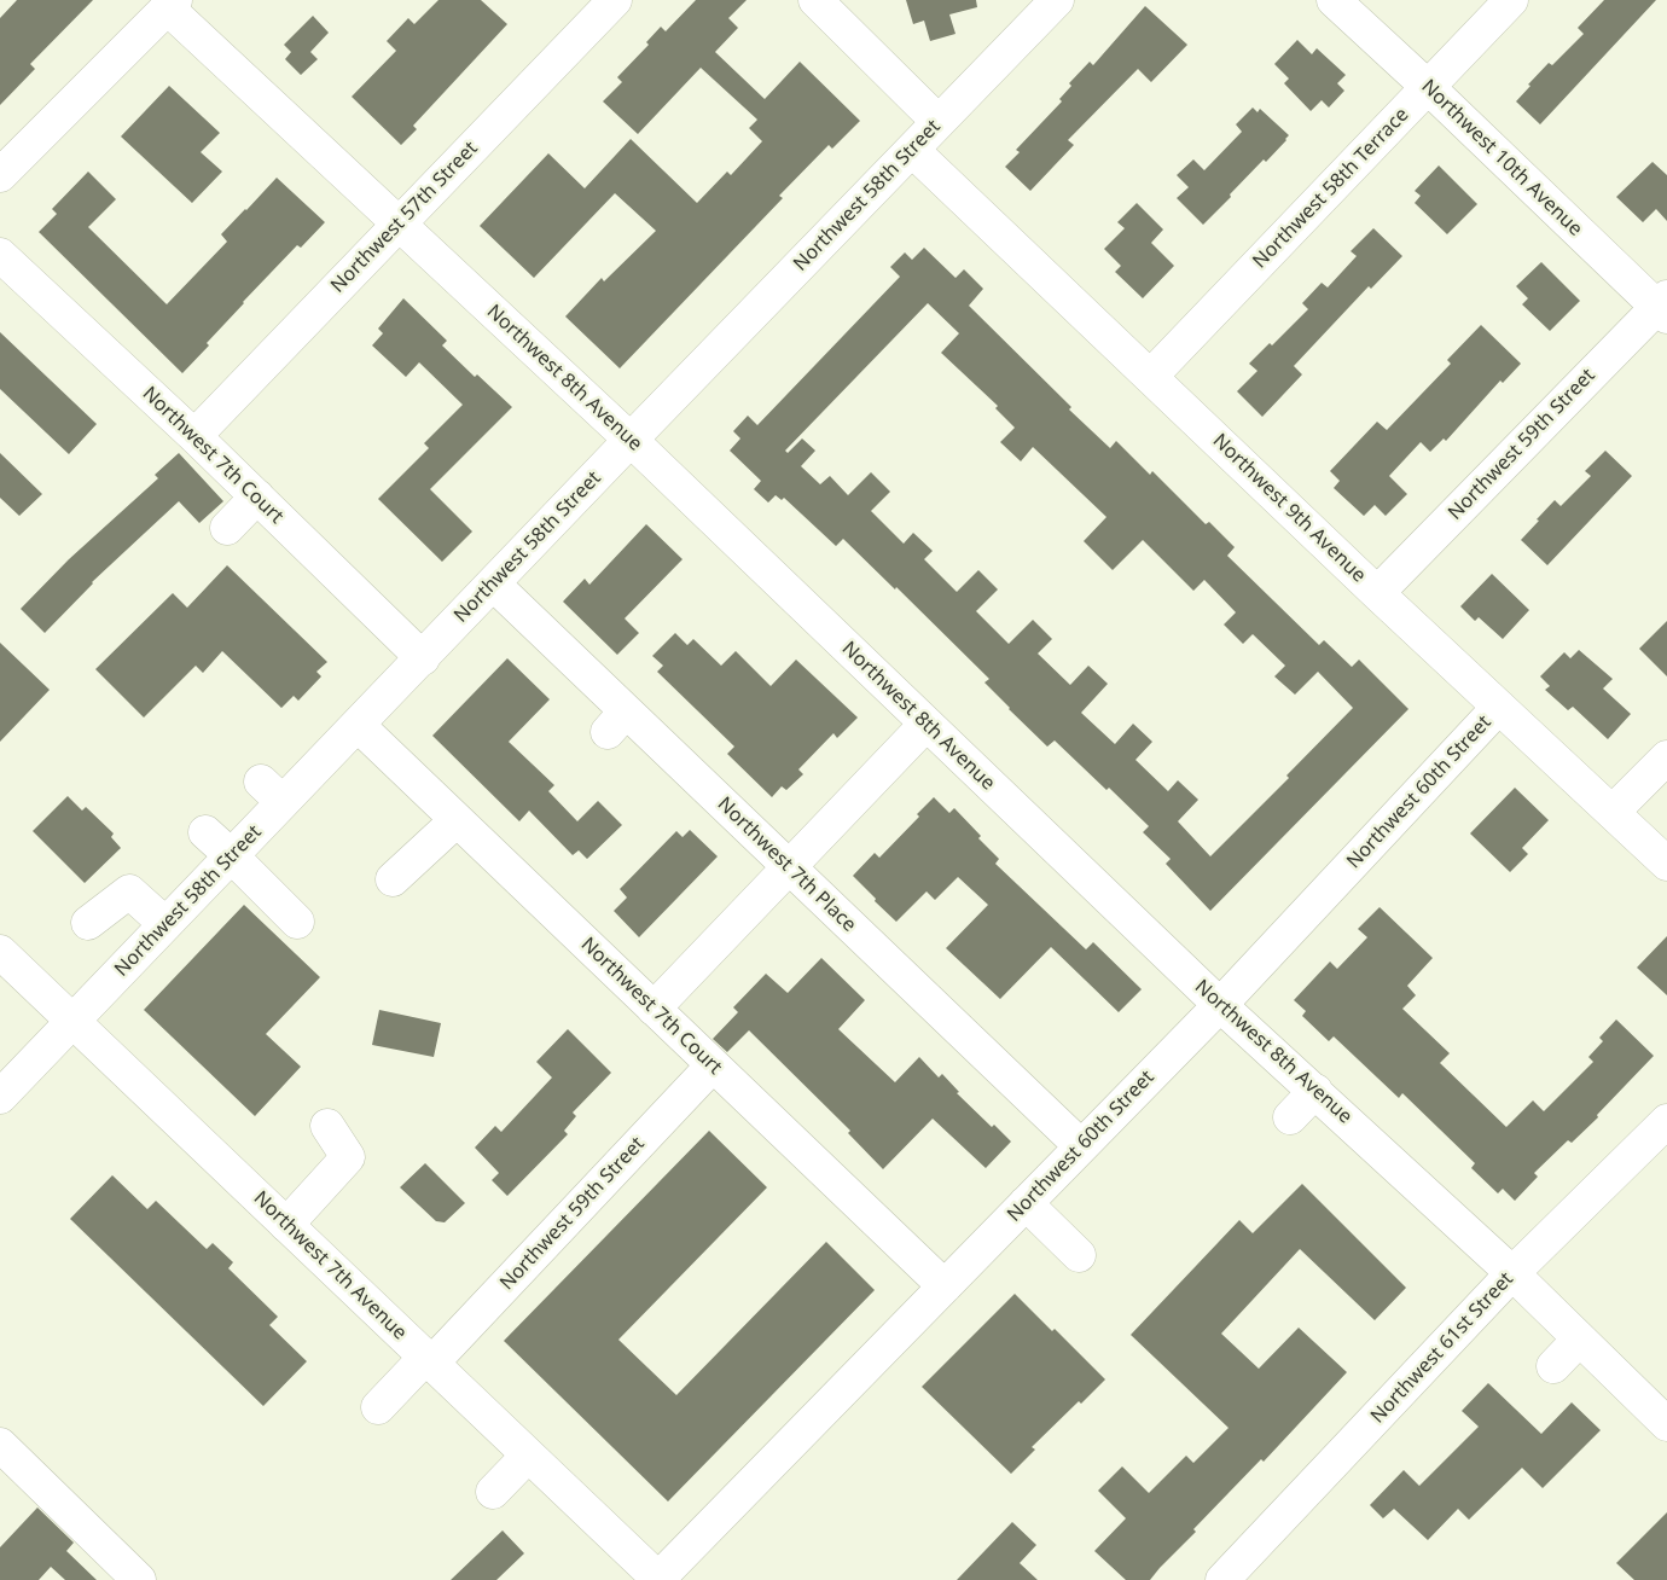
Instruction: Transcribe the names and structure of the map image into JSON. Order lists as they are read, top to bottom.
{
  "streets": {
    "street": [
      "Northwest 10th Avenue",
      "Northwest 58th Terrace",
      "Northwest 58th Street",
      "Northwest 57th Street",
      "Northwest 8th Avenue",
      "Northwest 59th Street",
      "Northwest 7th Court",
      "Northwest 9th Avenue",
      "Northwest 60th Street",
      "Northwest 7th Place",
      "Northwest 7th Avenue",
      "Northwest 61st Street"
    ]
  },
  "crossings": [
    ["Northwest 10th Avenue", "Northwest 58th Terrace"],
    ["Northwest 10th Avenue", "Northwest 59th Street"],
    ["Northwest 58th Terrace", "Northwest 9th Avenue"],
    ["Northwest 58th Street", "Northwest 8th Avenue"],
    ["Northwest 58th Street", "Northwest 7th Court"],
    ["Northwest 58th Street", "Northwest 9th Avenue"],
    ["Northwest 58th Street", "Northwest 7th Place"],
    ["Northwest 58th Street", "Northwest 7th Avenue"],
    ["Northwest 57th Street", "Northwest 8th Avenue"],
    ["Northwest 57th Street", "Northwest 7th Court"],
    ["Northwest 8th Avenue", "Northwest 60th Street"],
    ["Northwest 8th Avenue", "Northwest 61st Street"],
    ["Northwest 59th Street", "Northwest 7th Court"],
    ["Northwest 59th Street", "Northwest 9th Avenue"],
    ["Northwest 59th Street", "Northwest 7th Avenue"],
    ["Northwest 7th Court", "Northwest 60th Street"],
    ["Northwest 9th Avenue", "Northwest 60th Street"],
    ["Northwest 60th Street", "Northwest 7th Place"],
    ["Northwest 60th Street", "Northwest 7th Avenue"]
  ]
}
